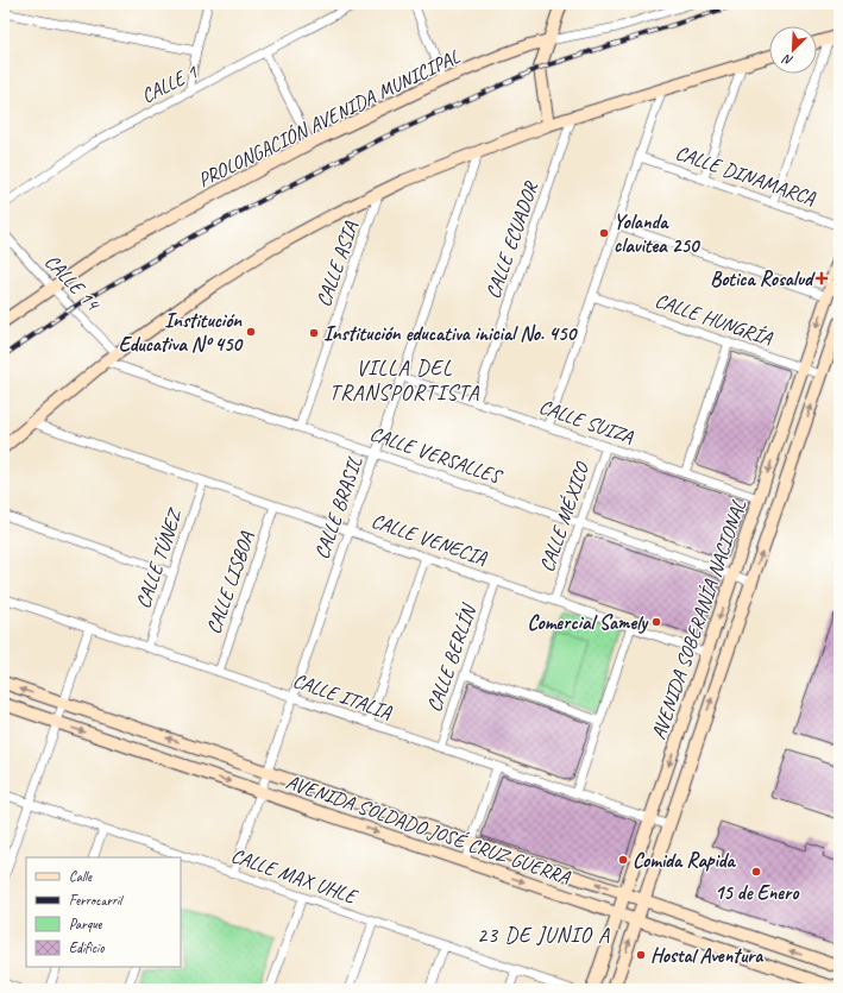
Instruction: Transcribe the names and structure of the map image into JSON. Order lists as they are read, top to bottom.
{
  "streets": {
    "street": [
      "CALLE 1",
      "PROLONGACIÓN AVENIDA MUNICIPAL",
      "CALLE DINAMARCA",
      "CALLE ECUADOR",
      "CALLE ASIA",
      "CALLE 14",
      "CALLE HUNGRÍA",
      "CALLE SUIZA",
      "CALLE VERSALLES",
      "CALLE BRASIL",
      "CALLE MÉXICO",
      "CALLE VENECIA",
      "CALLE TÚNEZ",
      "CALLE LISBOA",
      "AVENIDA SOBERANÍA NACIONAL",
      "CALLE BERLÍN",
      "CALLE ITALIA",
      "AVENIDA SOLDADO JOSÉ CRUZ GUERRA",
      "CALLE MAX UHLE"
    ]
  },
  "crossings": [
    ["PROLONGACIÓN AVENIDA MUNICIPAL", "CALLE 14"],
    ["CALLE ECUADOR", "CALLE SUIZA"],
    ["CALLE ASIA", "CALLE VERSALLES"],
    ["CALLE HUNGRÍA", "AVENIDA SOBERANÍA NACIONAL"],
    ["CALLE SUIZA", "CALLE BRASIL"],
    ["CALLE SUIZA", "CALLE MÉXICO"],
    ["CALLE SUIZA", "AVENIDA SOBERANÍA NACIONAL"],
    ["CALLE VERSALLES", "CALLE BRASIL"],
    ["CALLE VERSALLES", "CALLE MÉXICO"],
    ["CALLE VERSALLES", "AVENIDA SOBERANÍA NACIONAL"],
    ["CALLE BRASIL", "CALLE VENECIA"],
    ["CALLE BRASIL", "CALLE ITALIA"],
    ["CALLE BRASIL", "AVENIDA SOLDADO JOSÉ CRUZ GUERRA"],
    ["CALLE BRASIL", "CALLE MAX UHLE"],
    ["CALLE MÉXICO", "CALLE VENECIA"],
    ["CALLE VENECIA", "CALLE TÚNEZ"],
    ["CALLE VENECIA", "CALLE LISBOA"],
    ["CALLE VENECIA", "AVENIDA SOBERANÍA NACIONAL"],
    ["CALLE VENECIA", "CALLE BERLÍN"],
    ["CALLE TÚNEZ", "CALLE ITALIA"],
    ["CALLE LISBOA", "CALLE ITALIA"],
    ["AVENIDA SOBERANÍA NACIONAL", "CALLE ITALIA"],
    ["AVENIDA SOBERANÍA NACIONAL", "AVENIDA SOLDADO JOSÉ CRUZ GUERRA"],
    ["CALLE BERLÍN", "CALLE ITALIA"]
  ],
  "districts": ["VILLA DEL TRANSPORTISTA", "23 DE JUNIO A"],
  "places": {
    "other": [
      "Yolanda clavitea 250",
      "Institución Educativa Nº 450",
      "Institución educativa inicial No. 450",
      "Comercial Samely",
      "Comida Rapida",
      "15 de Enero",
      "Hostal Aventura"
    ],
    "health": ["Botica Rosalud"]
  },
  "legend": [
    "Calle",
    "Ferrocarril",
    "Parque",
    "Edificio"
  ],
  "north": "bottom left"
}
